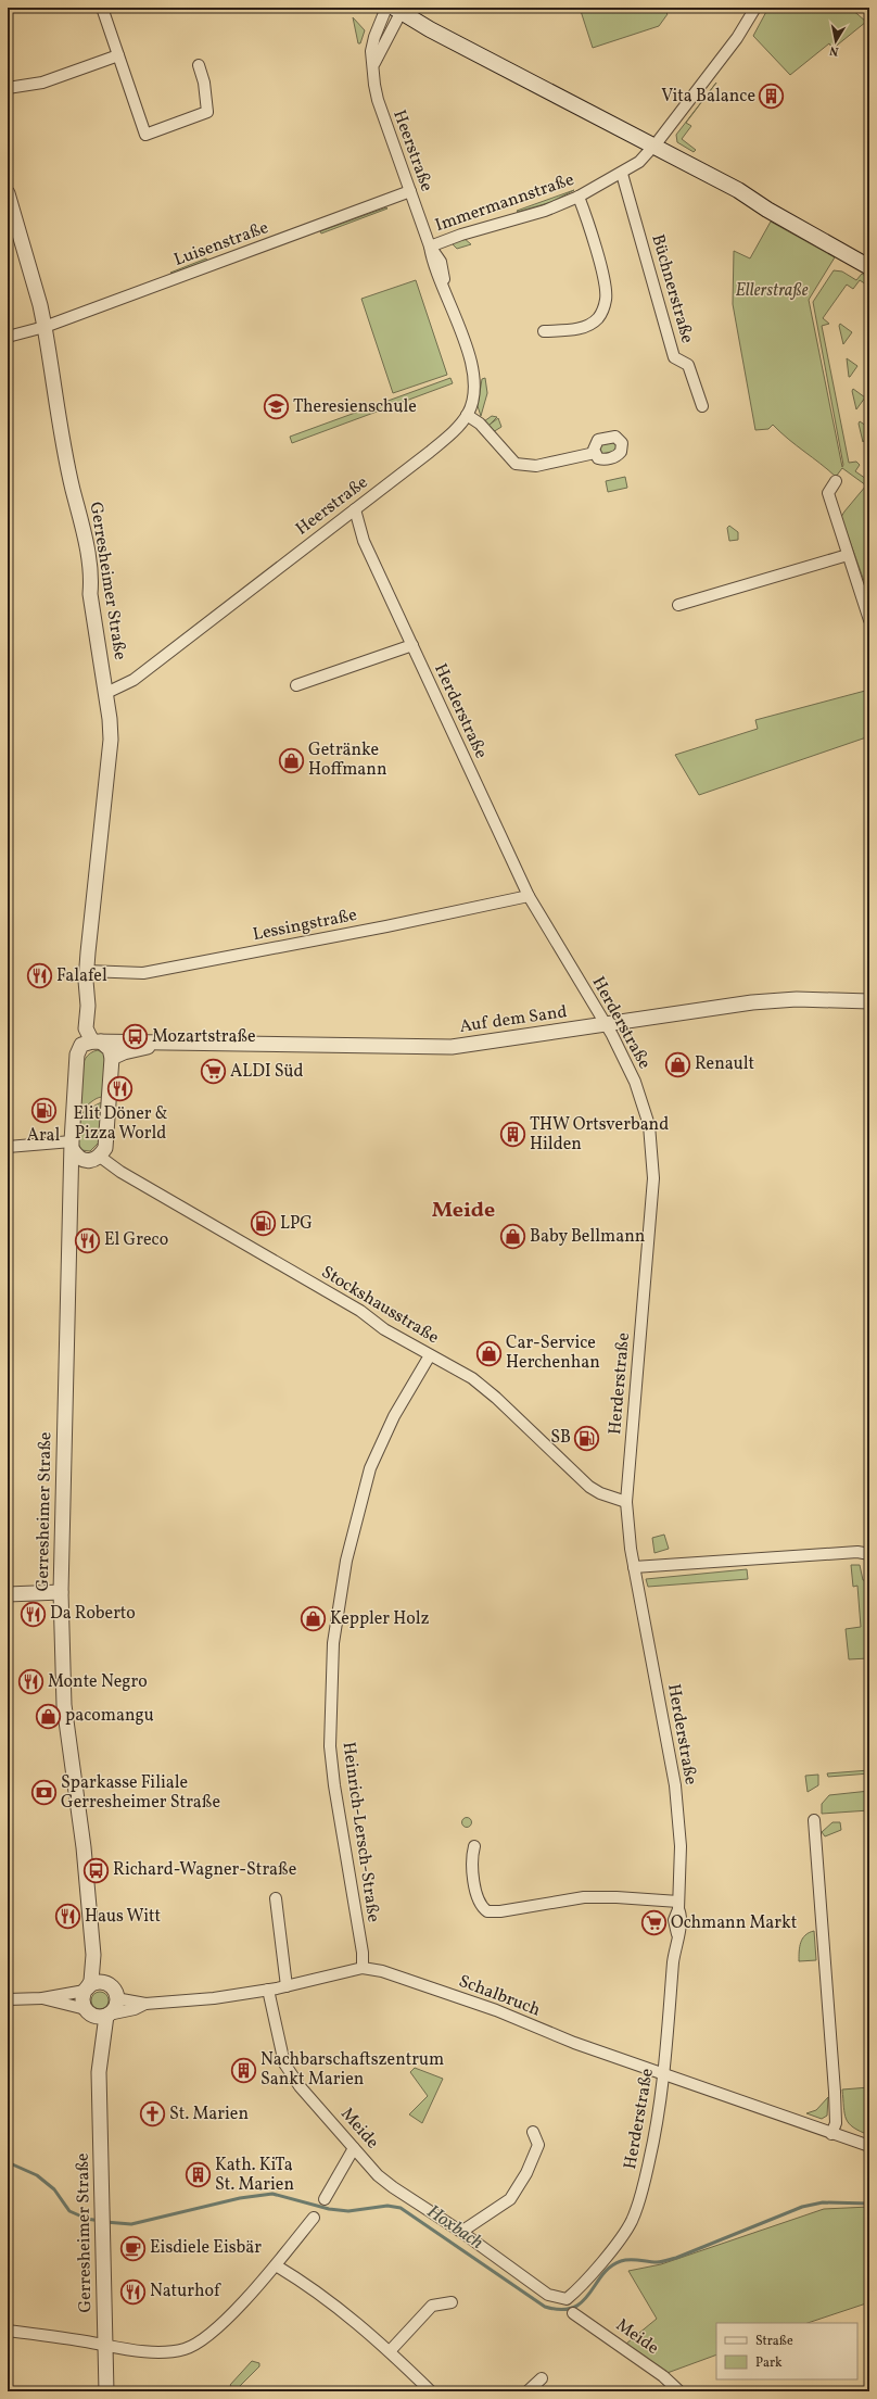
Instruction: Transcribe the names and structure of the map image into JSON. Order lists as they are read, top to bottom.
{
  "streets": {
    "street": [
      "Heerstraße",
      "Immermannstraße",
      "Luisenstraße",
      "Büchnerstraße",
      "Gerresheimer Straße",
      "Herderstraße",
      "Lessingstraße",
      "Auf dem Sand",
      "Stockshausstraße",
      "Heinrich-Lersch-Straße",
      "Schalbruch",
      "Meide"
    ]
  },
  "crossings": [
    ["Heerstraße", "Immermannstraße"],
    ["Heerstraße", "Luisenstraße"],
    ["Heerstraße", "Gerresheimer Straße"],
    ["Heerstraße", "Herderstraße"],
    ["Immermannstraße", "Büchnerstraße"],
    ["Luisenstraße", "Gerresheimer Straße"],
    ["Gerresheimer Straße", "Lessingstraße"],
    ["Gerresheimer Straße", "Auf dem Sand"],
    ["Gerresheimer Straße", "Stockshausstraße"],
    ["Gerresheimer Straße", "Schalbruch"],
    ["Herderstraße", "Lessingstraße"],
    ["Herderstraße", "Auf dem Sand"],
    ["Herderstraße", "Stockshausstraße"],
    ["Herderstraße", "Schalbruch"],
    ["Herderstraße", "Meide"],
    ["Stockshausstraße", "Heinrich-Lersch-Straße"],
    ["Heinrich-Lersch-Straße", "Schalbruch"],
    ["Schalbruch", "Meide"]
  ],
  "districts": ["Meide"],
  "water": ["Hoxbach"],
  "parks": ["Ellerstraße"],
  "places": {
    "building": [
      "Vita Balance",
      "THW Ortsverband Hilden",
      "Nachbarschaftszentrum Sankt Marien",
      "Kath. KiTa St. Marien"
    ],
    "school or university": ["Theresienschule"],
    "shop": [
      "Getränke Hoffmann",
      "Renault",
      "Baby Bellmann",
      "Car-Service Herchenhan",
      "Keppler Holz",
      "pacomangu"
    ],
    "restaurant": [
      "Falafel",
      "Elit Döner & Pizza World",
      "El Greco",
      "Da Roberto",
      "Monte Negro",
      "Haus Witt",
      "Naturhof"
    ],
    "bus stop": ["Mozartstraße", "Richard-Wagner-Straße"],
    "supermarket": ["ALDI Süd", "Ochmann Markt"],
    "fuel station": ["Aral", "LPG", "SB"],
    "bank": ["Sparkasse Filiale Gerresheimer Straße"],
    "church": ["St. Marien"],
    "cafe": ["Eisdiele Eisbär"]
  },
  "legend": ["Straße", "Park"],
  "north": "bottom"
}
